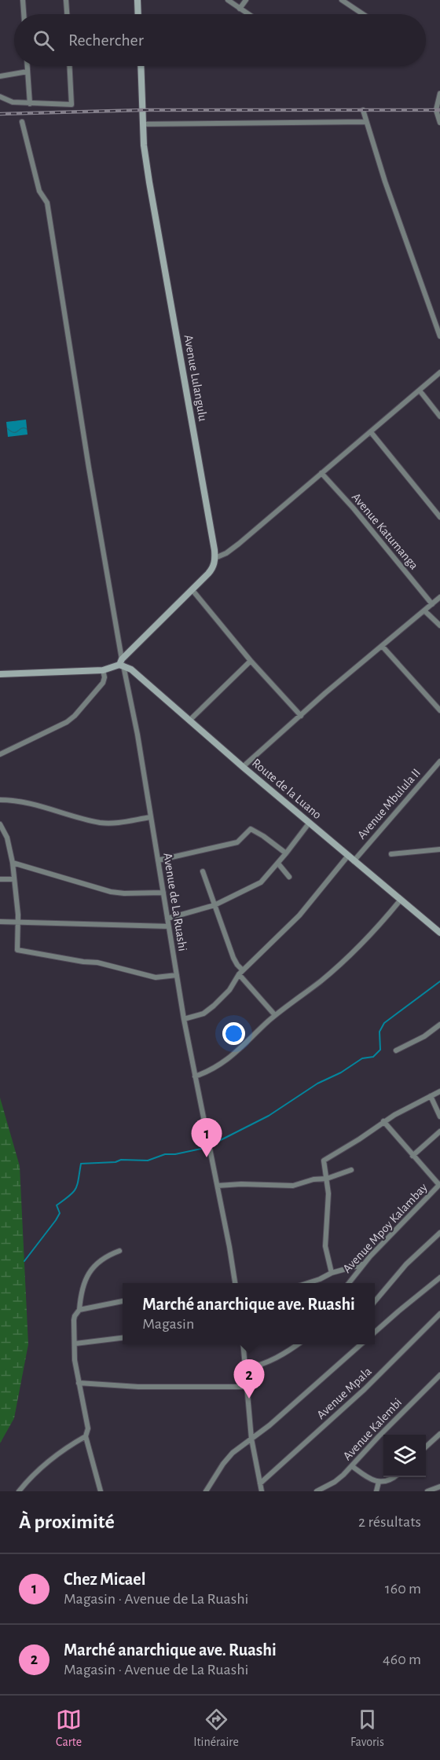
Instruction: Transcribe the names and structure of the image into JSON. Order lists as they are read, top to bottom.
{
  "streets": {
    "street": [
      "Avenue Lulangulu",
      "Avenue Katumanga",
      "Route de la Luano",
      "Avenue Mbulula II",
      "Avenue de La Ruashi",
      "Avenue Mpoy Kalambay",
      "Avenue Mpala",
      "Avenue Kalembi"
    ]
  },
  "crossings": [
    ["Route de la Luano", "Avenue Mbulula II"],
    ["Route de la Luano", "Avenue de La Ruashi"]
  ],
  "page": {
    "search": "Rechercher",
    "pins": ["1", "2"],
    "popup": ["Marché anarchique ave. Ruashi", "Magasin"],
    "heading": ["À proximité", "2 résultats"],
    "list": [
      {
        "mark": "1",
        "name": "Chez Micael",
        "note": "Magasin · Avenue de La Ruashi",
        "value": "160 m"
      },
      {
        "mark": "2",
        "name": "Marché anarchique ave. Ruashi",
        "note": "Magasin · Avenue de La Ruashi",
        "value": "460 m"
      }
    ],
    "nav": ["Carte", "Itinéraire", "Favoris"]
  }
}
